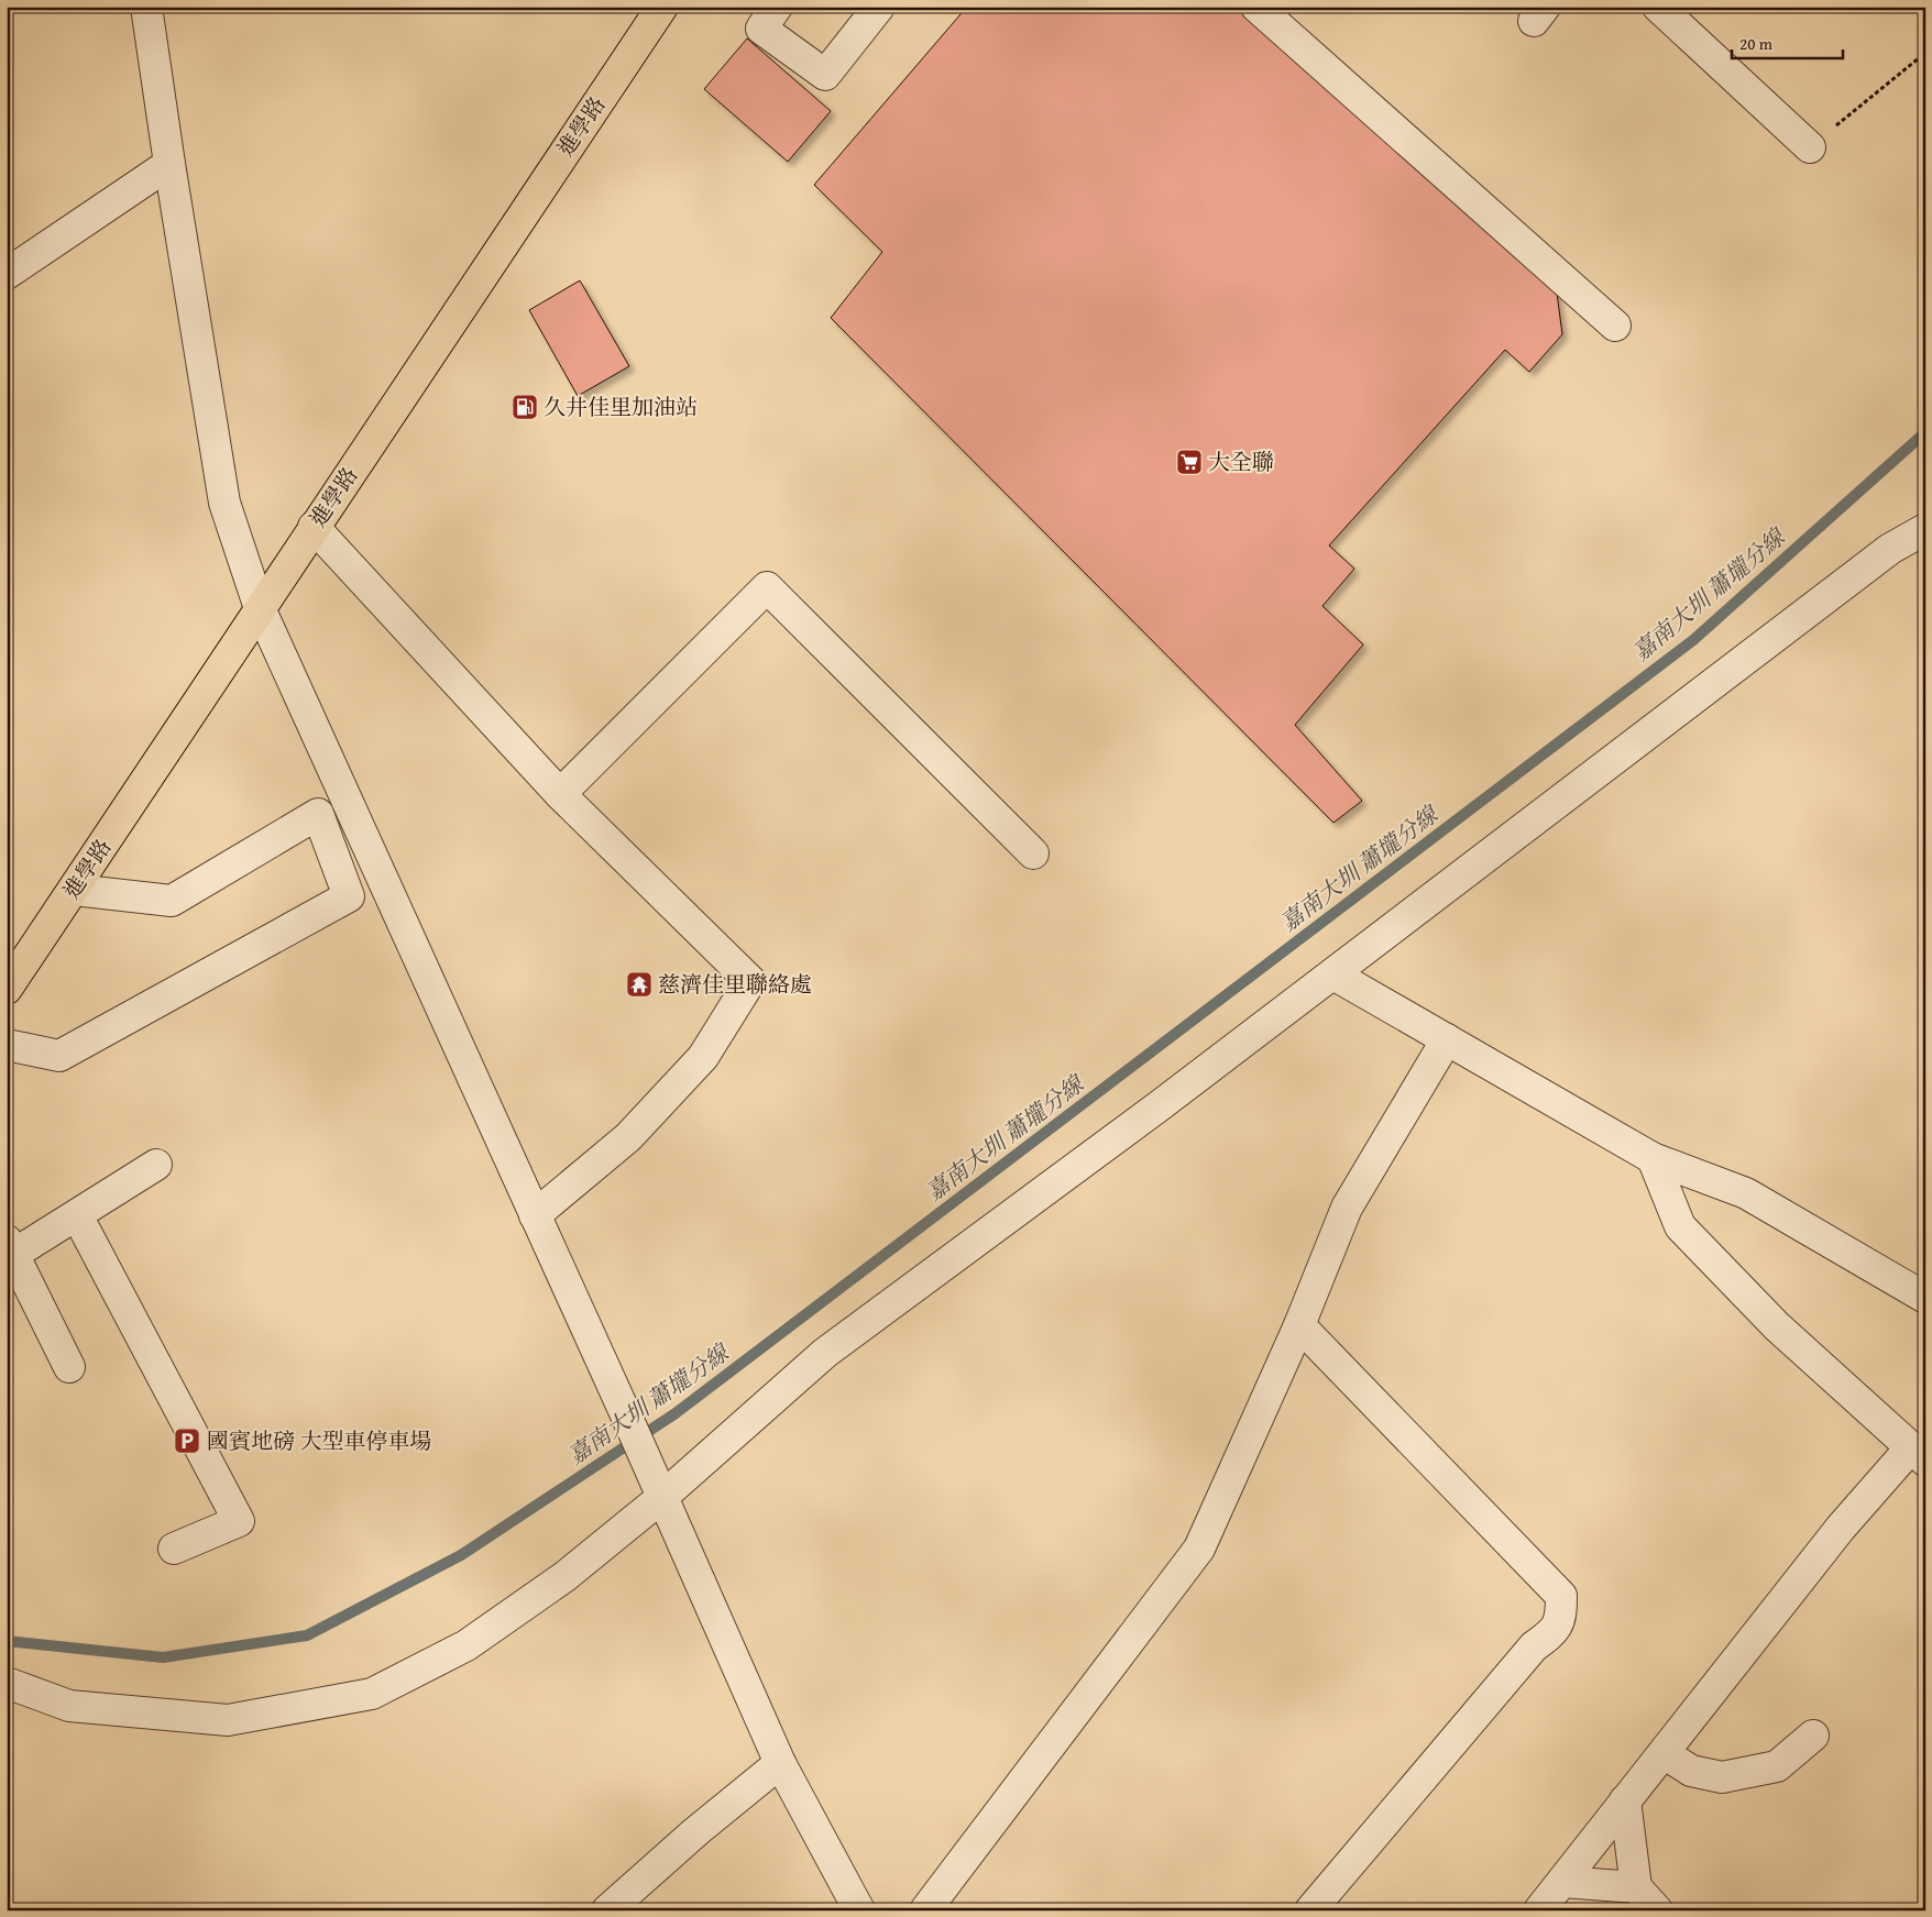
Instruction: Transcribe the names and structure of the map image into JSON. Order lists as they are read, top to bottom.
{
  "streets": {
    "main road": ["進學路"]
  },
  "water": ["嘉南大圳 蕭壠分線"],
  "places": {
    "fuel station": ["久井佳里加油站"],
    "supermarket": ["大全聯"],
    "temple": ["慈濟佳里聯絡處"],
    "parking": ["國賓地磅 大型車停車場"]
  },
  "scale_bar": "20 m"
}
